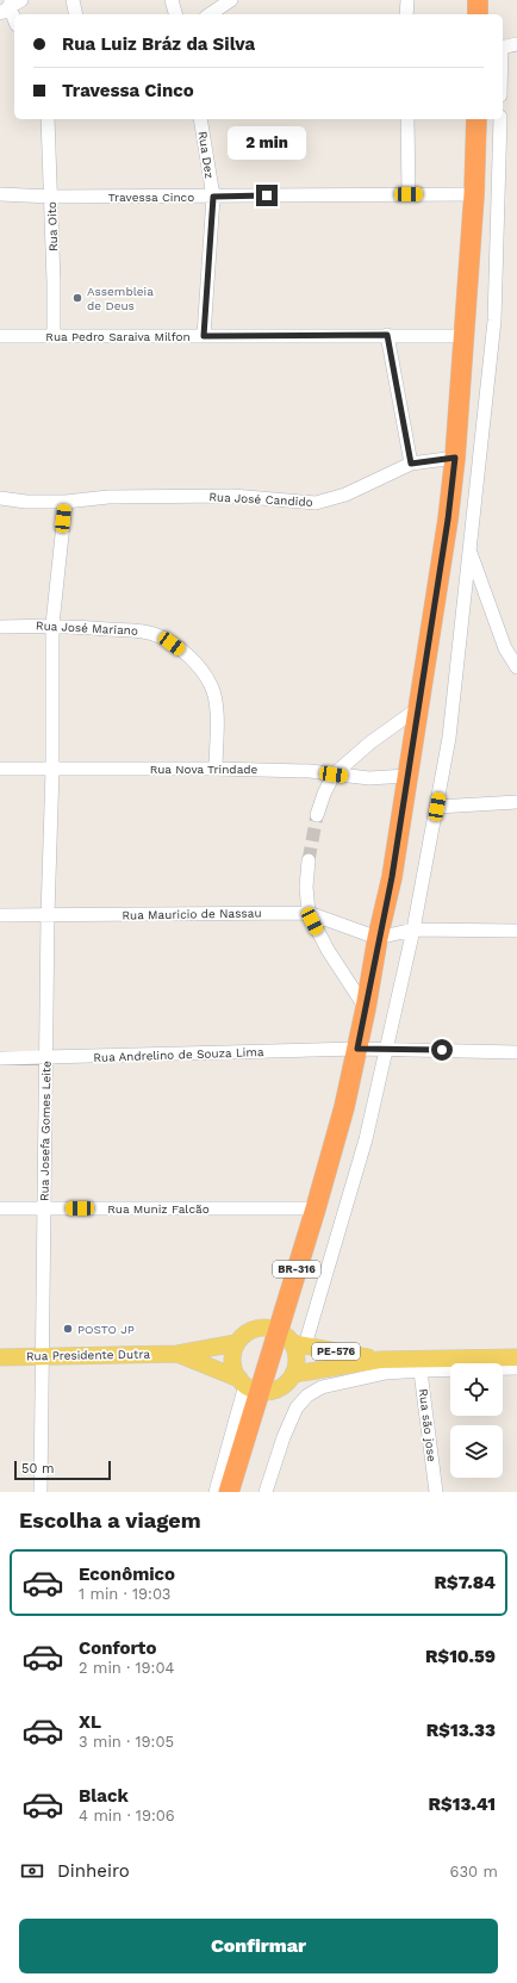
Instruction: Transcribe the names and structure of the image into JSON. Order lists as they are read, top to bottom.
{
  "streets": {
    "highway": ["BR-316"],
    "main road": ["PE-576", "Rua Presidente Dutra"],
    "street": [
      "Rua Dez",
      "Travessa Cinco",
      "Rua Oito",
      "Rua Pedro Saraiva Milfon",
      "Rua José Candido",
      "Rua José Mariano",
      "Rua Nova Trindade",
      "Rua Mauricio de Nassau",
      "Rua Andrelino de Souza Lima",
      "Rua Josefa Gomes Leite",
      "Rua Muniz Falcão",
      "Rua são jose"
    ]
  },
  "crossings": [
    ["Rua Dez", "Travessa Cinco"],
    ["Rua Dez", "Rua Pedro Saraiva Milfon"],
    ["Travessa Cinco", "Rua Oito"],
    ["Travessa Cinco", "BR-316"],
    ["Rua Oito", "Rua Pedro Saraiva Milfon"],
    ["Rua Pedro Saraiva Milfon", "BR-316"],
    ["Rua José Candido", "Rua Josefa Gomes Leite"],
    ["Rua José Candido", "BR-316"],
    ["Rua José Mariano", "Rua Nova Trindade"],
    ["Rua José Mariano", "Rua Josefa Gomes Leite"],
    ["Rua Nova Trindade", "Rua Josefa Gomes Leite"],
    ["Rua Nova Trindade", "BR-316"],
    ["Rua Mauricio de Nassau", "Rua Josefa Gomes Leite"],
    ["Rua Mauricio de Nassau", "BR-316"],
    ["Rua Andrelino de Souza Lima", "Rua Josefa Gomes Leite"],
    ["Rua Andrelino de Souza Lima", "BR-316"],
    ["Rua Josefa Gomes Leite", "Rua Muniz Falcão"],
    ["Rua Josefa Gomes Leite", "Rua Presidente Dutra"],
    ["Rua Muniz Falcão", "BR-316"],
    ["BR-316", "PE-576"],
    ["PE-576", "Rua são jose"]
  ],
  "places": ["Assembleia de Deus", "POSTO JP"],
  "scale_bar": "50 m",
  "page": {
    "banner": ["Rua Luiz Bráz da Silva", "Travessa Cinco"],
    "bubble": "2 min",
    "scale": "50 m",
    "heading": "Escolha a viagem",
    "list": [
      {
        "name": "Econômico",
        "note": "1 min · 19:03",
        "value": "R$7.84"
      },
      {
        "name": "Conforto",
        "note": "2 min · 19:04",
        "value": "R$10.59"
      },
      {
        "name": "XL",
        "note": "3 min · 19:05",
        "value": "R$13.33"
      },
      {
        "name": "Black",
        "note": "4 min · 19:06",
        "value": "R$13.41"
      }
    ],
    "pay": ["Dinheiro", "630 m"],
    "buttons": "Confirmar"
  }
}
